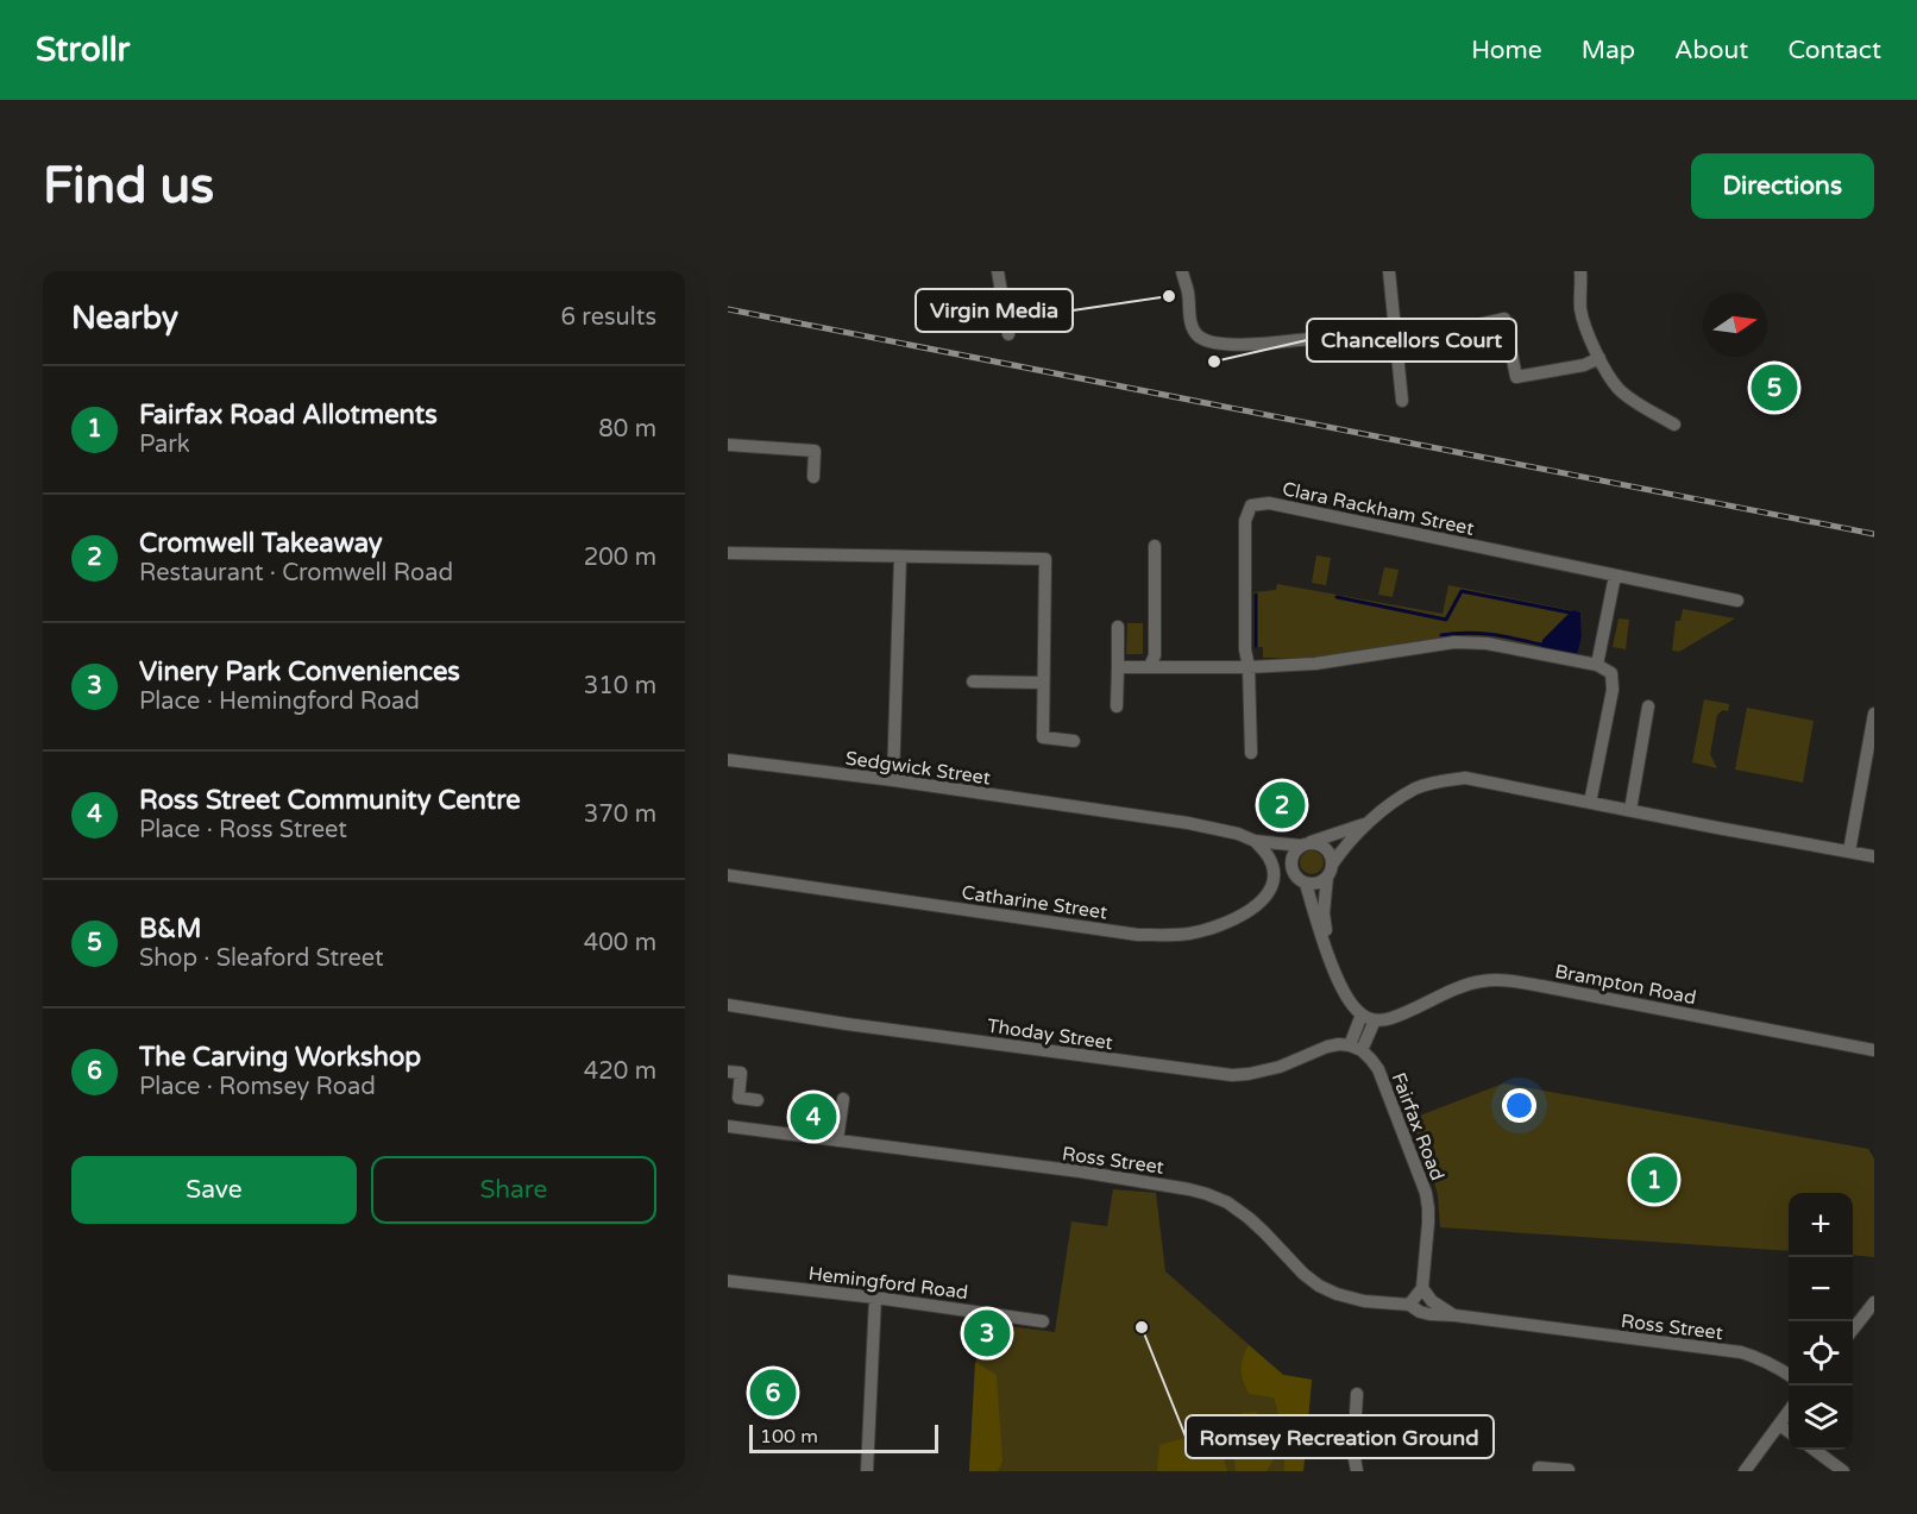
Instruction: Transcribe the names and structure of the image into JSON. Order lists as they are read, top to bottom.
{
  "streets": {
    "street": [
      "Clara Rackham Street",
      "Sedgwick Street",
      "Catharine Street",
      "Brampton Road",
      "Thoday Street",
      "Fairfax Road",
      "Ross Street",
      "Hemingford Road"
    ]
  },
  "crossings": [
    ["Thoday Street", "Fairfax Road"]
  ],
  "places": ["Virgin Media", "Chancellors Court", "Romsey Recreation Ground"],
  "scale_bar": "100 m",
  "north": "right",
  "page": {
    "header": "Strollr",
    "nav": [
      "Home",
      "Map",
      "About",
      "Contact"
    ],
    "buttons": [
      "Directions",
      ["Save", "Share"]
    ],
    "title": "Find us",
    "heading": ["Nearby", "6 results"],
    "pins": [
      "5",
      "2",
      "4",
      "1",
      "3",
      "6"
    ],
    "list": [
      {
        "mark": "1",
        "name": "Fairfax Road Allotments",
        "note": "Park",
        "value": "80 m"
      },
      {
        "mark": "2",
        "name": "Cromwell Takeaway",
        "note": "Restaurant · Cromwell Road",
        "value": "200 m"
      },
      {
        "mark": "3",
        "name": "Vinery Park Conveniences",
        "note": "Place · Hemingford Road",
        "value": "310 m"
      },
      {
        "mark": "4",
        "name": "Ross Street Community Centre",
        "note": "Place · Ross Street",
        "value": "370 m"
      },
      {
        "mark": "5",
        "name": "B&M",
        "note": "Shop · Sleaford Street",
        "value": "400 m"
      },
      {
        "mark": "6",
        "name": "The Carving Workshop",
        "note": "Place · Romsey Road",
        "value": "420 m"
      }
    ],
    "map_buttons": ["+", "−"],
    "scale": "100 m"
  }
}
